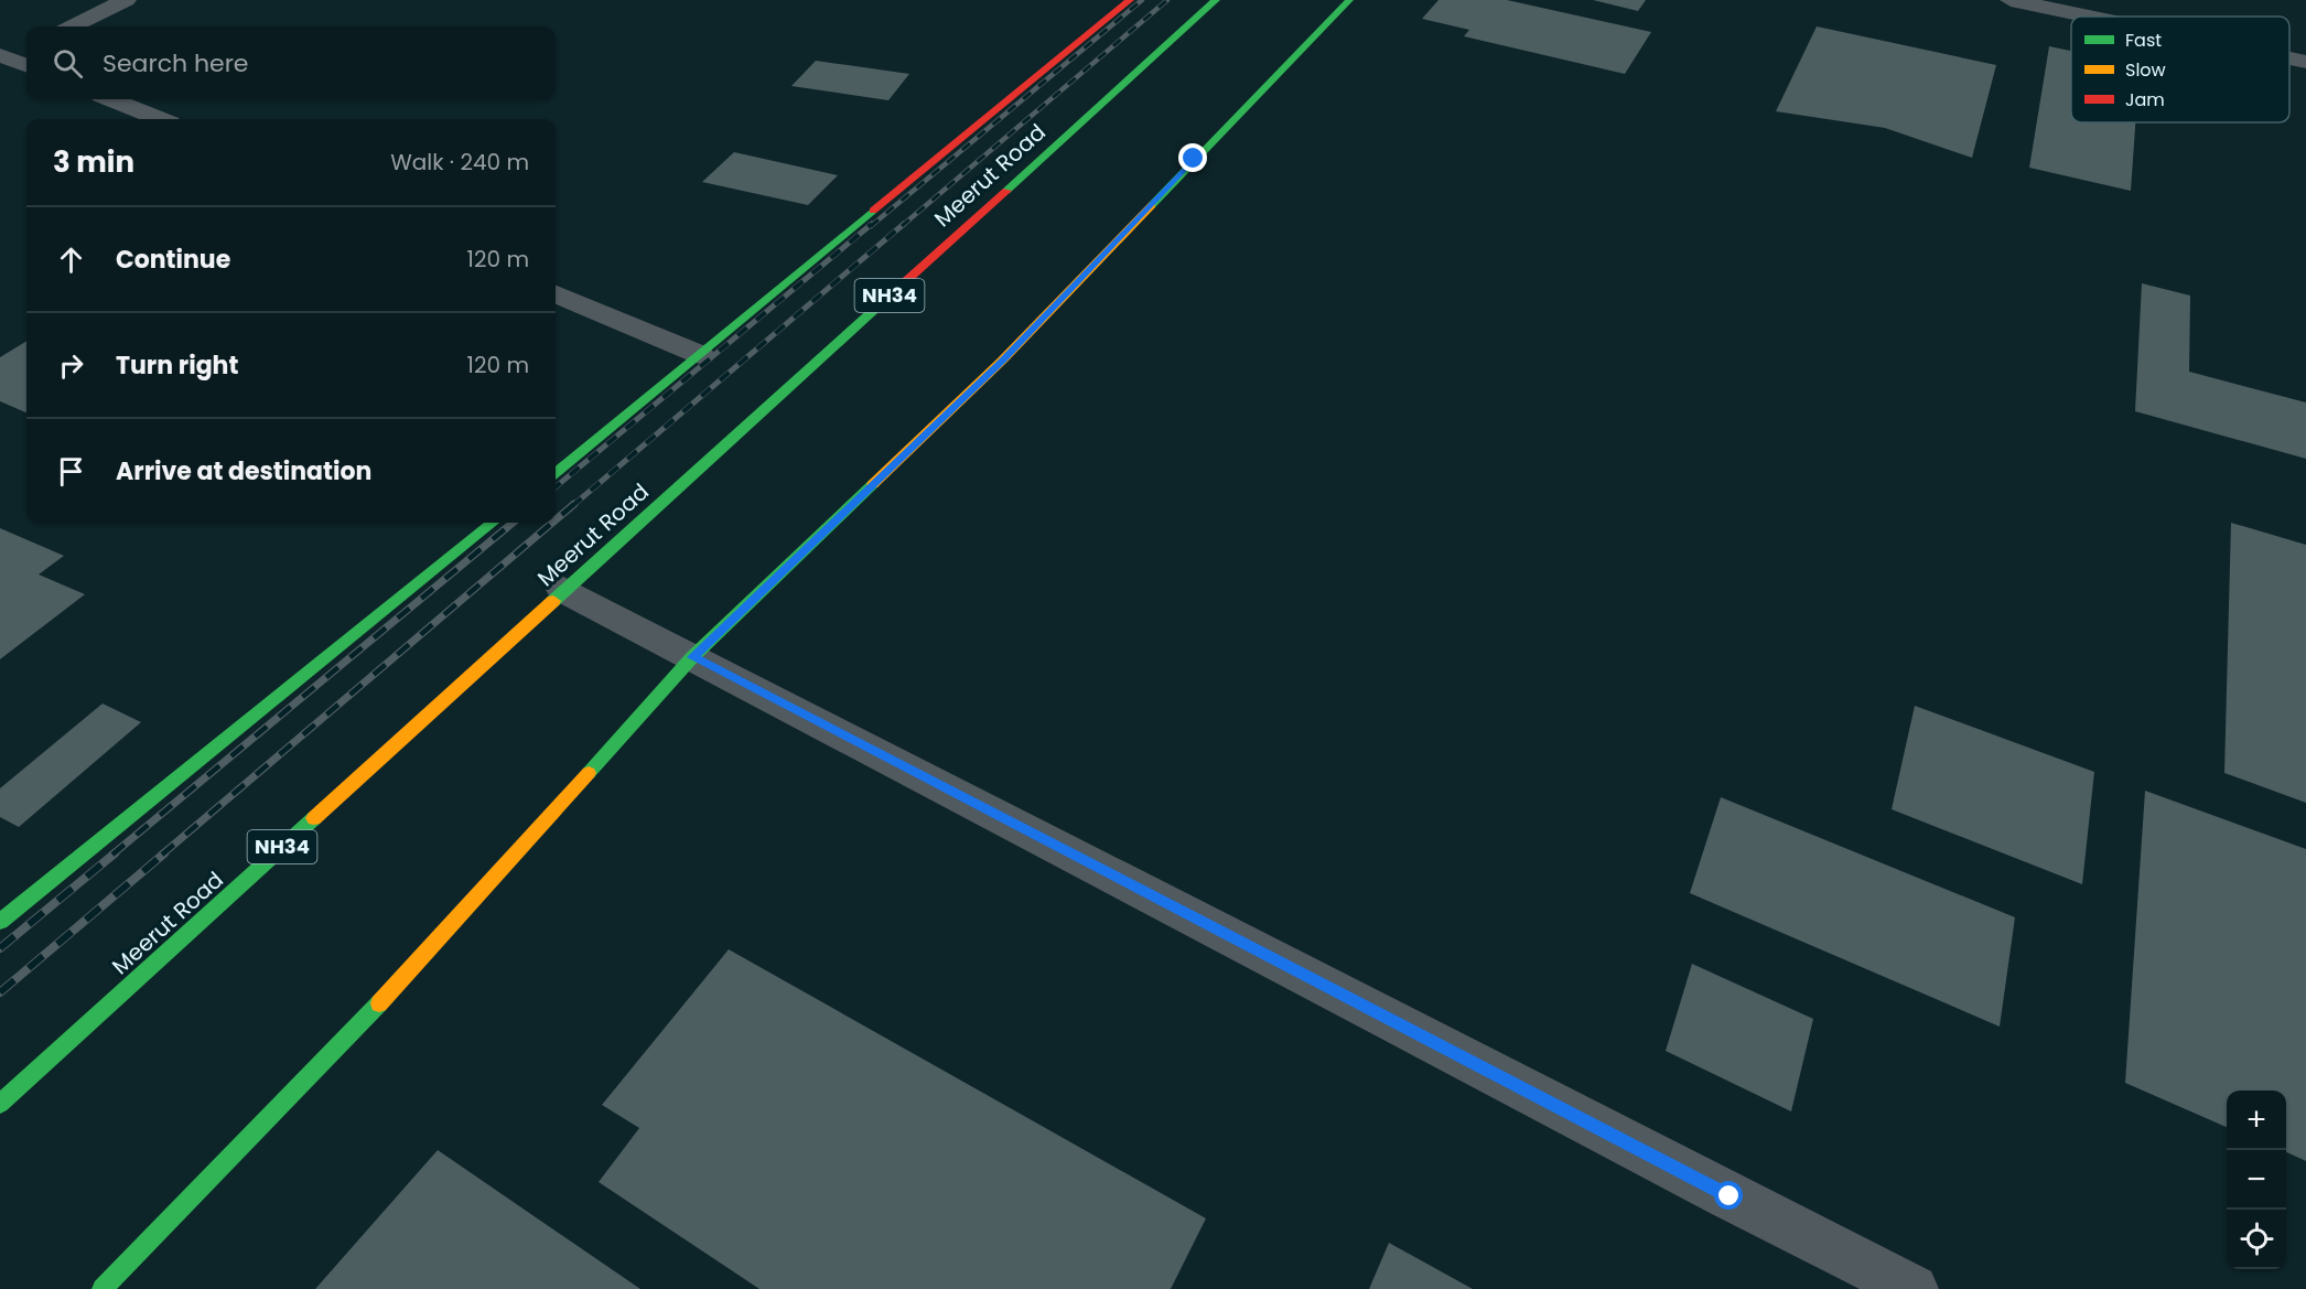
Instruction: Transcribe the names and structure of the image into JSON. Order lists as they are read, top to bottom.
{
  "streets": {
    "main road": ["Meerut Road", "NH34"]
  },
  "legend": ["Fast", "Slow", "Jam"],
  "page": {
    "search": "Search here",
    "heading": ["3 min", "Walk · 240 m"],
    "list": [
      ["Continue", "120 m"],
      ["Turn right", "120 m"],
      "Arrive at destination"
    ],
    "map_buttons": ["+", "−"]
  }
}
